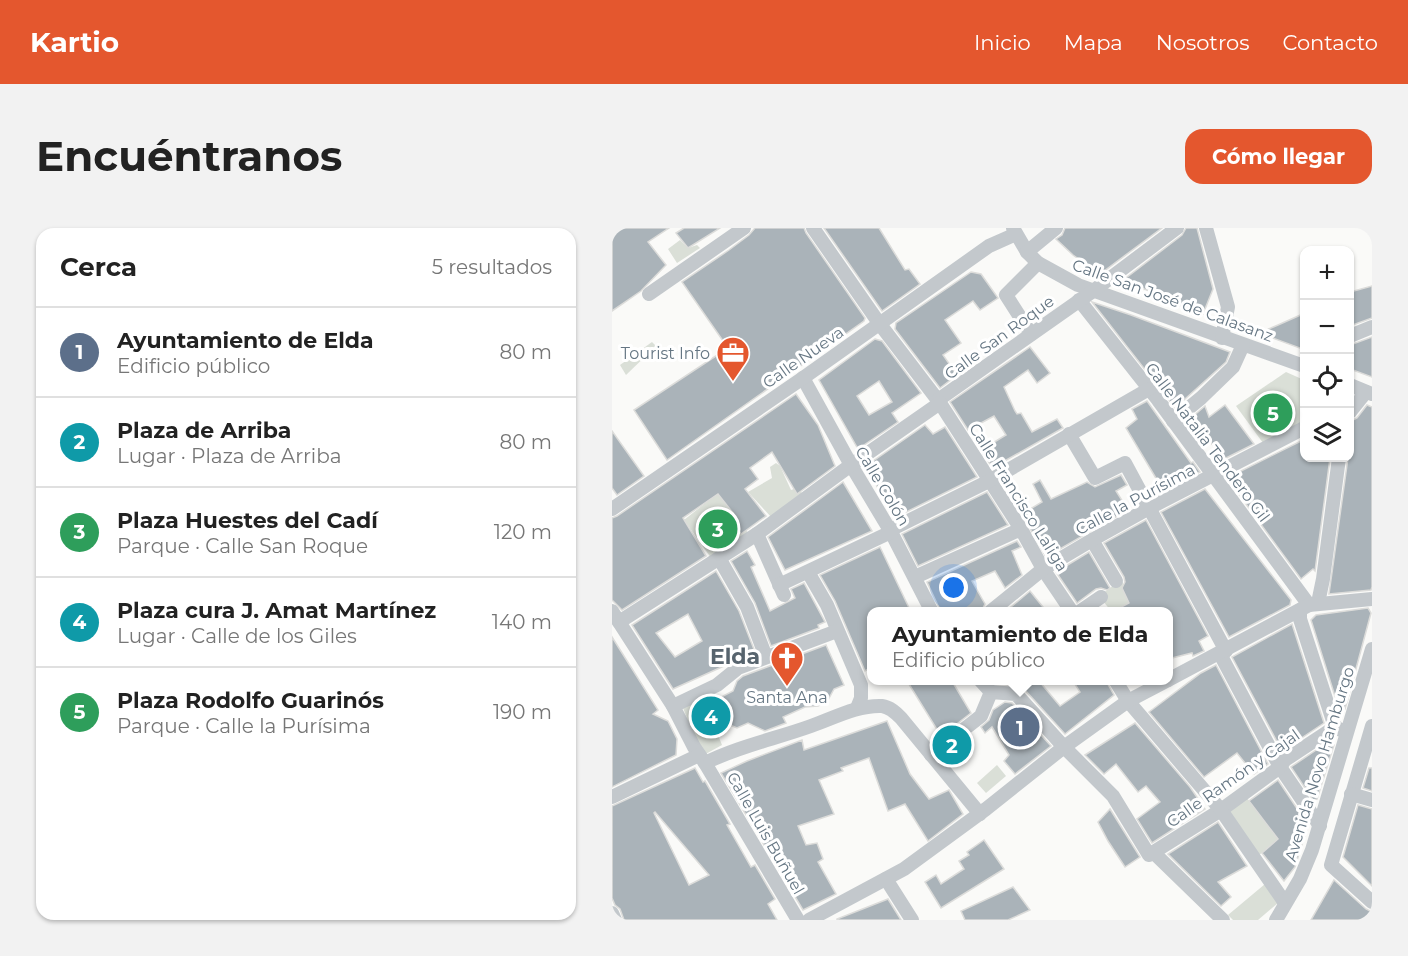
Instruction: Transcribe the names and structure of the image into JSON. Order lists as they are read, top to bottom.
{
  "streets": {
    "street": [
      "Calle San José de Calasanz",
      "Calle San Roque",
      "Calle Nueva",
      "Calle Natalia Tendero Gil",
      "Calle Colón",
      "Calle Francisco Laliga",
      "Calle la Purísima",
      "Avenida Novo Hamburgo",
      "Calle Ramón y Cajal",
      "Calle Luis Buñuel"
    ]
  },
  "crossings": [
    ["Calle San José de Calasanz", "Calle San Roque"],
    ["Calle San José de Calasanz", "Calle Nueva"],
    ["Calle San Roque", "Calle Natalia Tendero Gil"],
    ["Calle San Roque", "Calle Colón"],
    ["Calle San Roque", "Calle Francisco Laliga"],
    ["Calle San Roque", "Calle Luis Buñuel"],
    ["Calle Nueva", "Calle Colón"],
    ["Calle Nueva", "Calle Francisco Laliga"],
    ["Calle Natalia Tendero Gil", "Calle la Purísima"],
    ["Calle Francisco Laliga", "Calle la Purísima"]
  ],
  "districts": ["Elda"],
  "places": {
    "office": ["Tourist Info"],
    "church": ["Santa Ana"]
  },
  "page": {
    "header": "Kartio",
    "nav": [
      "Inicio",
      "Mapa",
      "Nosotros",
      "Contacto"
    ],
    "buttons": "Cómo llegar",
    "title": "Encuéntranos",
    "heading": ["Cerca", "5 resultados"],
    "map_buttons": ["+", "−"],
    "list": [
      {
        "mark": "1",
        "name": "Ayuntamiento de Elda",
        "note": "Edificio público",
        "value": "80 m"
      },
      {
        "mark": "2",
        "name": "Plaza de Arriba",
        "note": "Lugar · Plaza de Arriba",
        "value": "80 m"
      },
      {
        "mark": "3",
        "name": "Plaza Huestes del Cadí",
        "note": "Parque · Calle San Roque",
        "value": "120 m"
      },
      {
        "mark": "4",
        "name": "Plaza cura J. Amat Martínez",
        "note": "Lugar · Calle de los Giles",
        "value": "140 m"
      },
      {
        "mark": "5",
        "name": "Plaza Rodolfo Guarinós",
        "note": "Parque · Calle la Purísima",
        "value": "190 m"
      }
    ],
    "pins": [
      "5",
      "3",
      "4",
      "1",
      "2"
    ],
    "popup": ["Ayuntamiento de Elda", "Edificio público"]
  }
}
